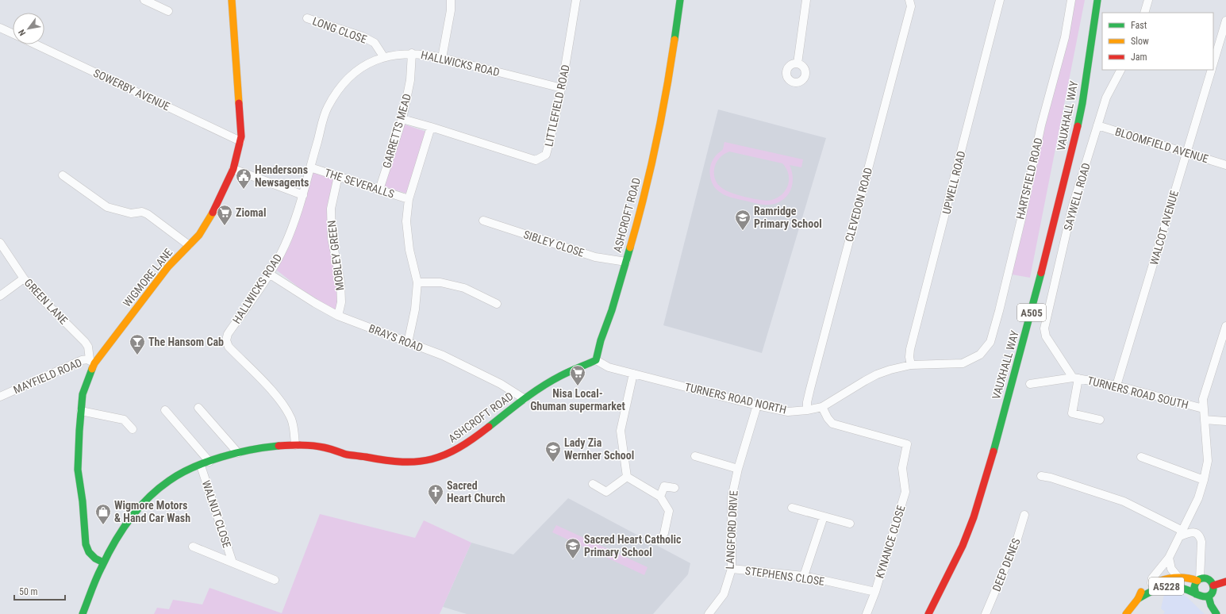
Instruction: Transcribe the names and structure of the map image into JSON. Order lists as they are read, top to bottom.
{
  "streets": {
    "street": [
      "LONG CLOSE",
      "HALLWICKS ROAD",
      "SOWERBY AVENUE",
      "LITTLEFIELD ROAD",
      "VAUXHALL WAY",
      "GARRETTS MEAD",
      "BLOOMFIELD AVENUE",
      "HARTSFIELD ROAD",
      "UPWELL ROAD",
      "THE SEVERALLS",
      "SAYWELL ROAD",
      "CLEVEDON ROAD",
      "ASHCROFT ROAD",
      "WALCOT AVENUE",
      "SIBLEY CLOSE",
      "MOBLEY GREEN",
      "WIGMORE LANE",
      "GREEN LANE",
      "A505",
      "BRAYS ROAD",
      "MAYFIELD ROAD",
      "TURNERS ROAD SOUTH",
      "TURNERS ROAD NORTH",
      "WALNUT CLOSE",
      "LANGFORD DRIVE",
      "KYNANCE CLOSE",
      "DEEP DENES",
      "STEPHENS CLOSE",
      "A5228"
    ]
  },
  "crossings": [
    ["LONG CLOSE", "HALLWICKS ROAD"],
    ["HALLWICKS ROAD", "LITTLEFIELD ROAD"],
    ["HALLWICKS ROAD", "GARRETTS MEAD"],
    ["HALLWICKS ROAD", "THE SEVERALLS"],
    ["HALLWICKS ROAD", "ASHCROFT ROAD"],
    ["HALLWICKS ROAD", "BRAYS ROAD"],
    ["SOWERBY AVENUE", "WIGMORE LANE"],
    ["LITTLEFIELD ROAD", "GARRETTS MEAD"],
    ["GARRETTS MEAD", "THE SEVERALLS"],
    ["BLOOMFIELD AVENUE", "SAYWELL ROAD"],
    ["BLOOMFIELD AVENUE", "WALCOT AVENUE"],
    ["HARTSFIELD ROAD", "TURNERS ROAD NORTH"],
    ["UPWELL ROAD", "TURNERS ROAD NORTH"],
    ["THE SEVERALLS", "MOBLEY GREEN"],
    ["SAYWELL ROAD", "TURNERS ROAD SOUTH"],
    ["CLEVEDON ROAD", "TURNERS ROAD NORTH"],
    ["ASHCROFT ROAD", "SIBLEY CLOSE"],
    ["ASHCROFT ROAD", "WIGMORE LANE"],
    ["ASHCROFT ROAD", "BRAYS ROAD"],
    ["ASHCROFT ROAD", "TURNERS ROAD NORTH"],
    ["ASHCROFT ROAD", "WALNUT CLOSE"],
    ["WALCOT AVENUE", "TURNERS ROAD SOUTH"],
    ["MOBLEY GREEN", "BRAYS ROAD"],
    ["WIGMORE LANE", "GREEN LANE"],
    ["WIGMORE LANE", "MAYFIELD ROAD"],
    ["GREEN LANE", "MAYFIELD ROAD"],
    ["TURNERS ROAD NORTH", "LANGFORD DRIVE"],
    ["TURNERS ROAD NORTH", "KYNANCE CLOSE"],
    ["LANGFORD DRIVE", "STEPHENS CLOSE"],
    ["KYNANCE CLOSE", "STEPHENS CLOSE"]
  ],
  "places": {
    "public building": ["Hendersons Newsagents"],
    "supermarket": ["Ziomal", "Nisa Local- Ghuman supermarket"],
    "school or university": ["Ramridge Primary School", "Lady Zia Wernher School", "Sacred Heart Catholic Primary School"],
    "bar": ["The Hansom Cab"],
    "church": ["Sacred Heart Church"],
    "shop": ["Wigmore Motors & Hand Car Wash"]
  },
  "legend": ["Fast", "Slow", "Jam"],
  "scale_bar": "50 m",
  "north": "bottom left"
}
